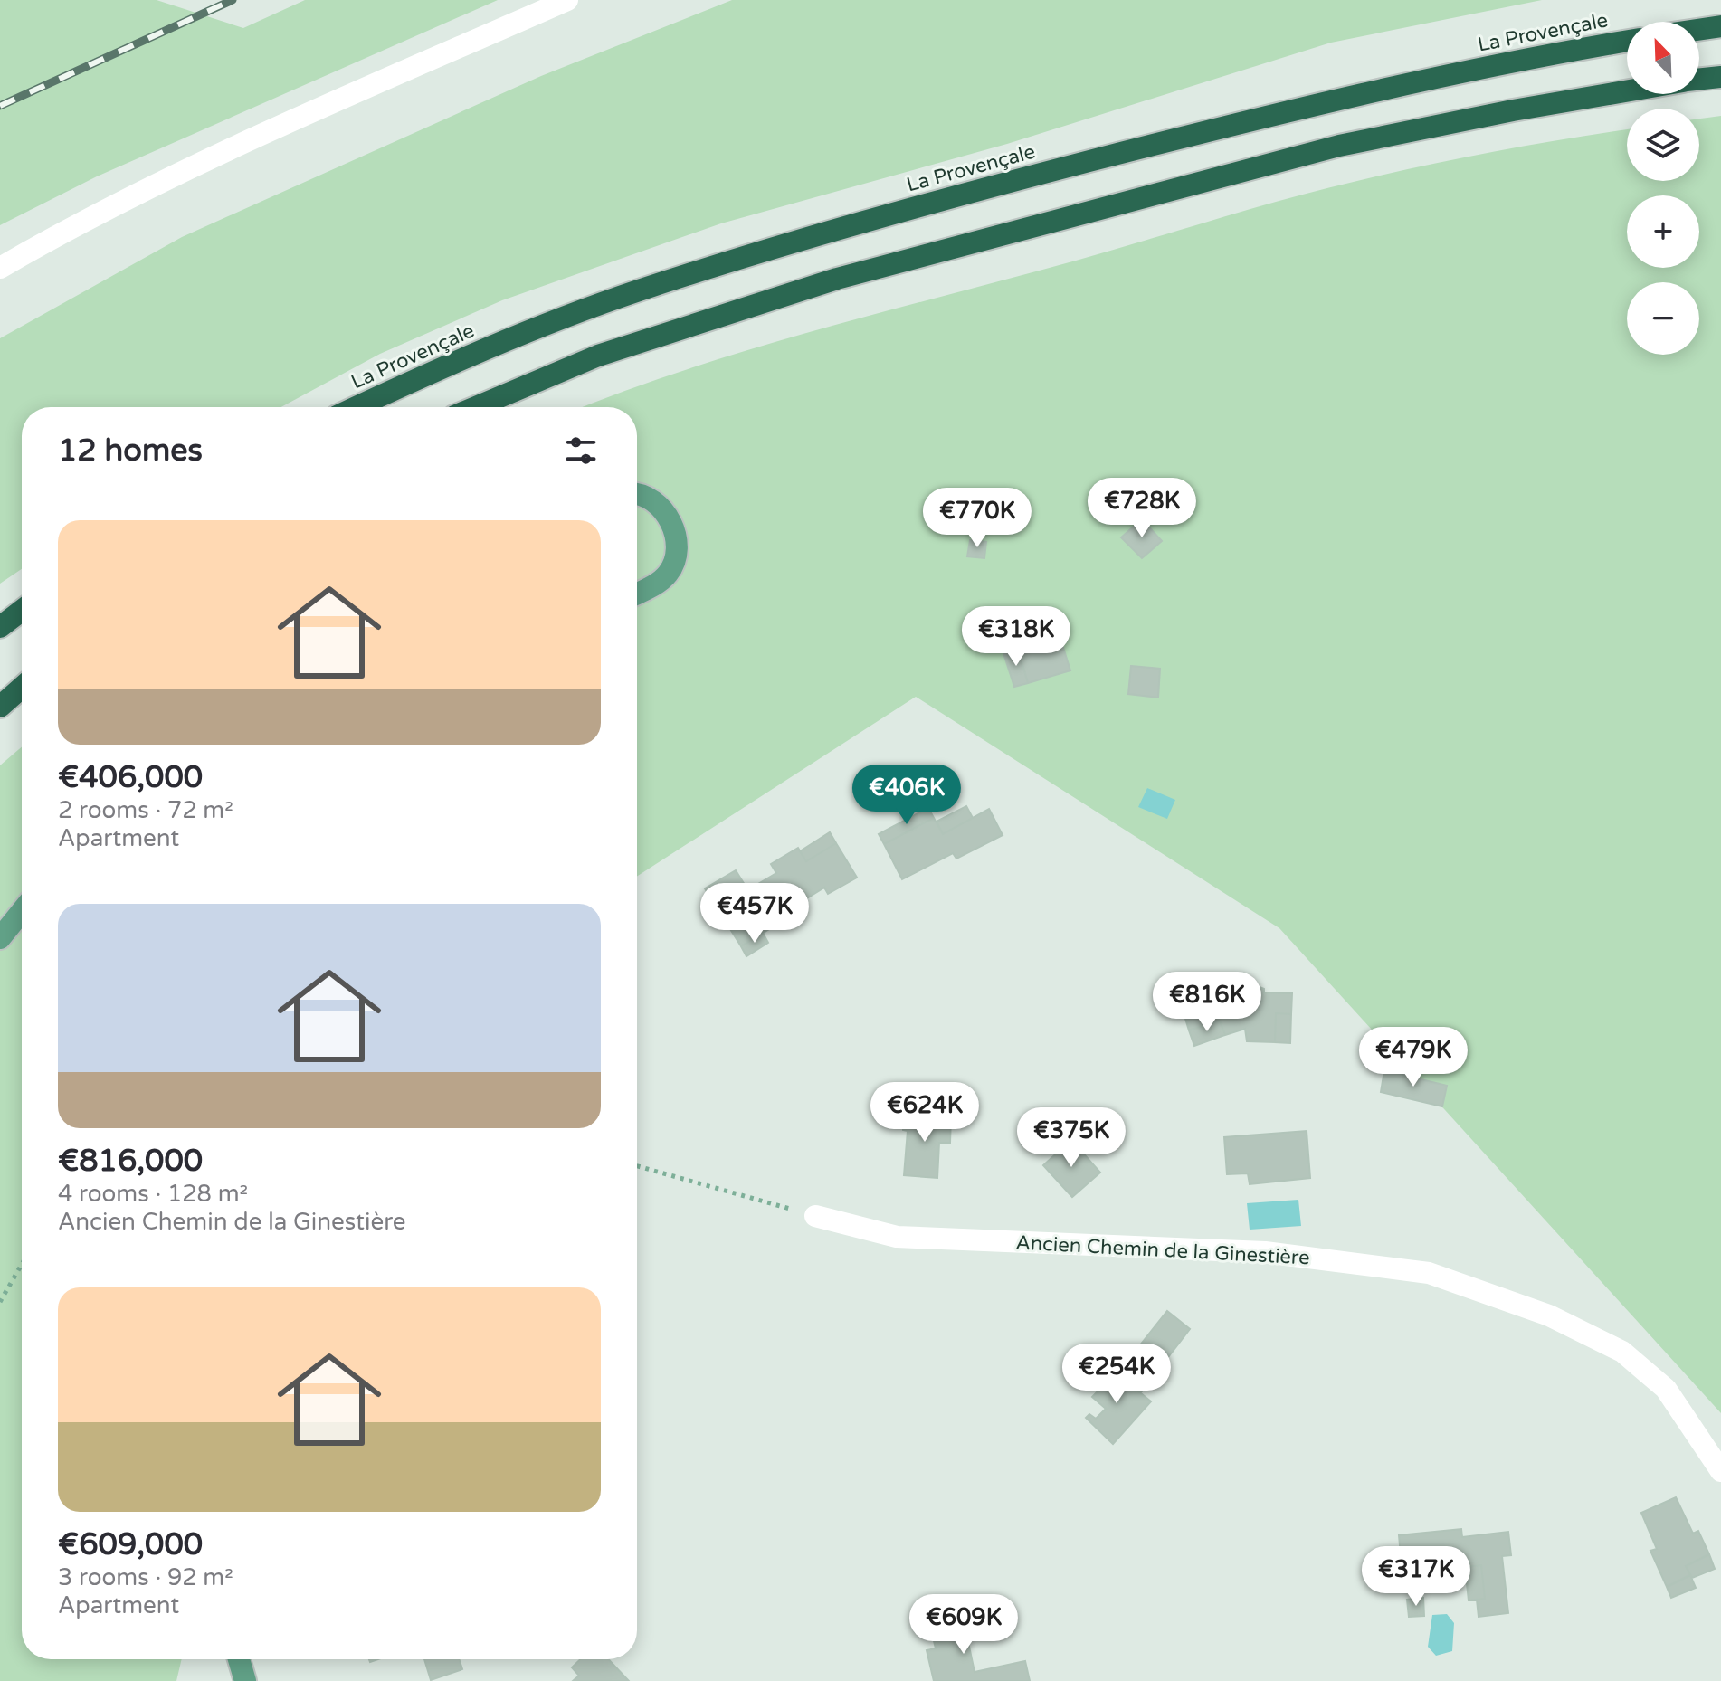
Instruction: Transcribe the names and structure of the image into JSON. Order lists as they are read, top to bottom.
{
  "streets": {
    "highway": ["La Provençale"],
    "street": ["Ancien Chemin de la Ginestière"]
  },
  "north": "top left",
  "page": {
    "map_buttons": ["+", "−"],
    "heading": "12 homes",
    "price": [
      "€728K",
      "€770K",
      "€318K",
      "€406K",
      "€457K",
      "€816K",
      "€479K",
      "€624K",
      "€375K",
      "€254K",
      "€317K",
      "€609K"
    ],
    "list": [
      {
        "name": "€406,000",
        "note": "2 rooms · 72 m² · Apartment"
      },
      {
        "name": "€816,000",
        "note": "4 rooms · 128 m² · Ancien Chemin de la Ginestière"
      },
      {
        "name": "€609,000",
        "note": "3 rooms · 92 m² · Apartment"
      }
    ]
  }
}
